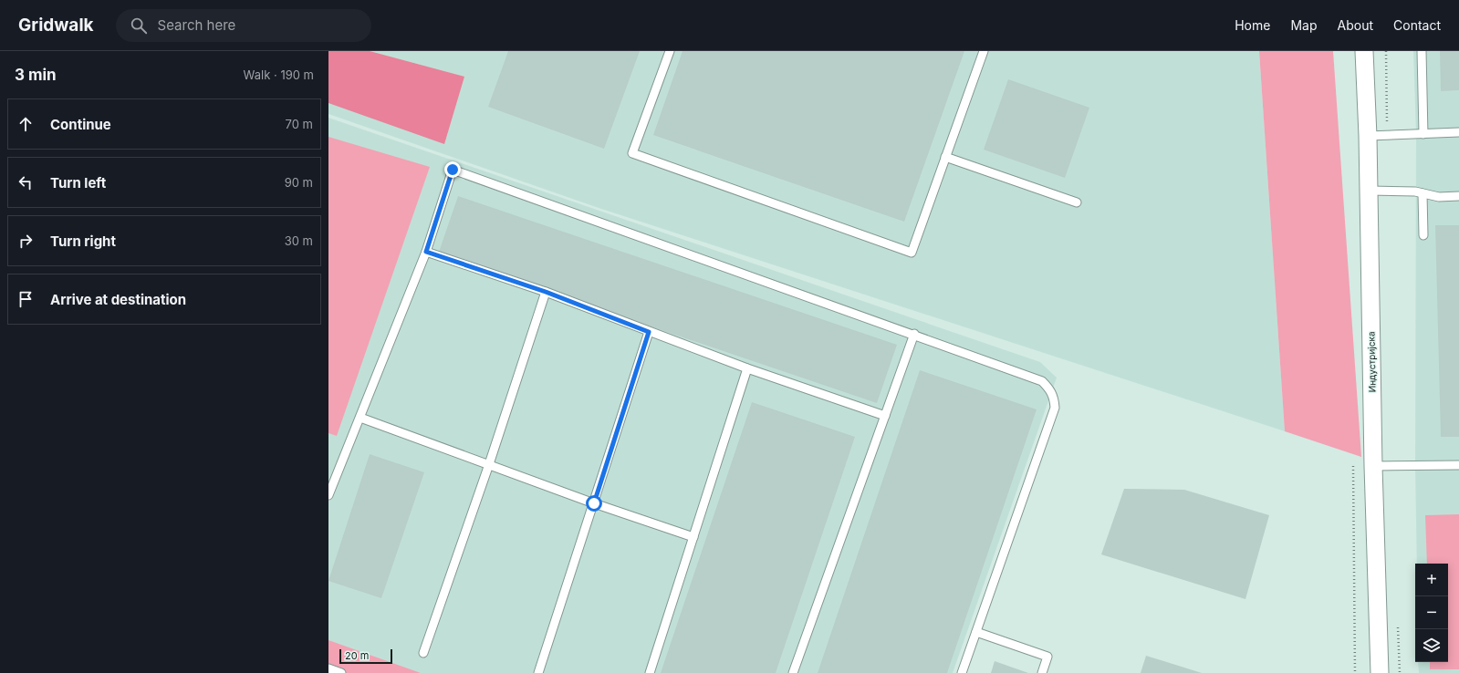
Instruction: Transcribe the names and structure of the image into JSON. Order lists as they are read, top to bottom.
{
  "streets": {
    "street": ["Индустријска"]
  },
  "scale_bar": "20 m",
  "page": {
    "header": "Gridwalk",
    "search": "Search here",
    "nav": [
      "Home",
      "Map",
      "About",
      "Contact"
    ],
    "heading": ["3 min", "Walk · 190 m"],
    "list": [
      ["Continue", "70 m"],
      ["Turn left", "90 m"],
      ["Turn right", "30 m"],
      "Arrive at destination"
    ],
    "map_buttons": ["+", "−"],
    "scale": "20 m"
  }
}
